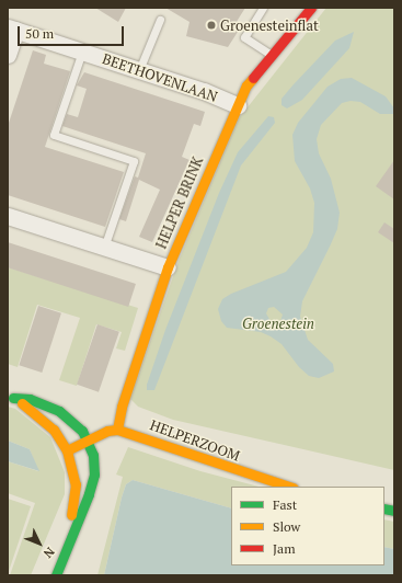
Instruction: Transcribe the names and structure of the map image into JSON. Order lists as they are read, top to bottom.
{
  "streets": {
    "street": ["BEETHOVENLAAN", "HELPER BRINK", "HELPERZOOM"]
  },
  "crossings": [
    ["BEETHOVENLAAN", "HELPER BRINK"],
    ["HELPER BRINK", "HELPERZOOM"]
  ],
  "parks": ["Groenestein"],
  "places": ["Groenesteinflat"],
  "legend": ["Fast", "Slow", "Jam"],
  "scale_bar": "50 m",
  "north": "bottom right"
}
